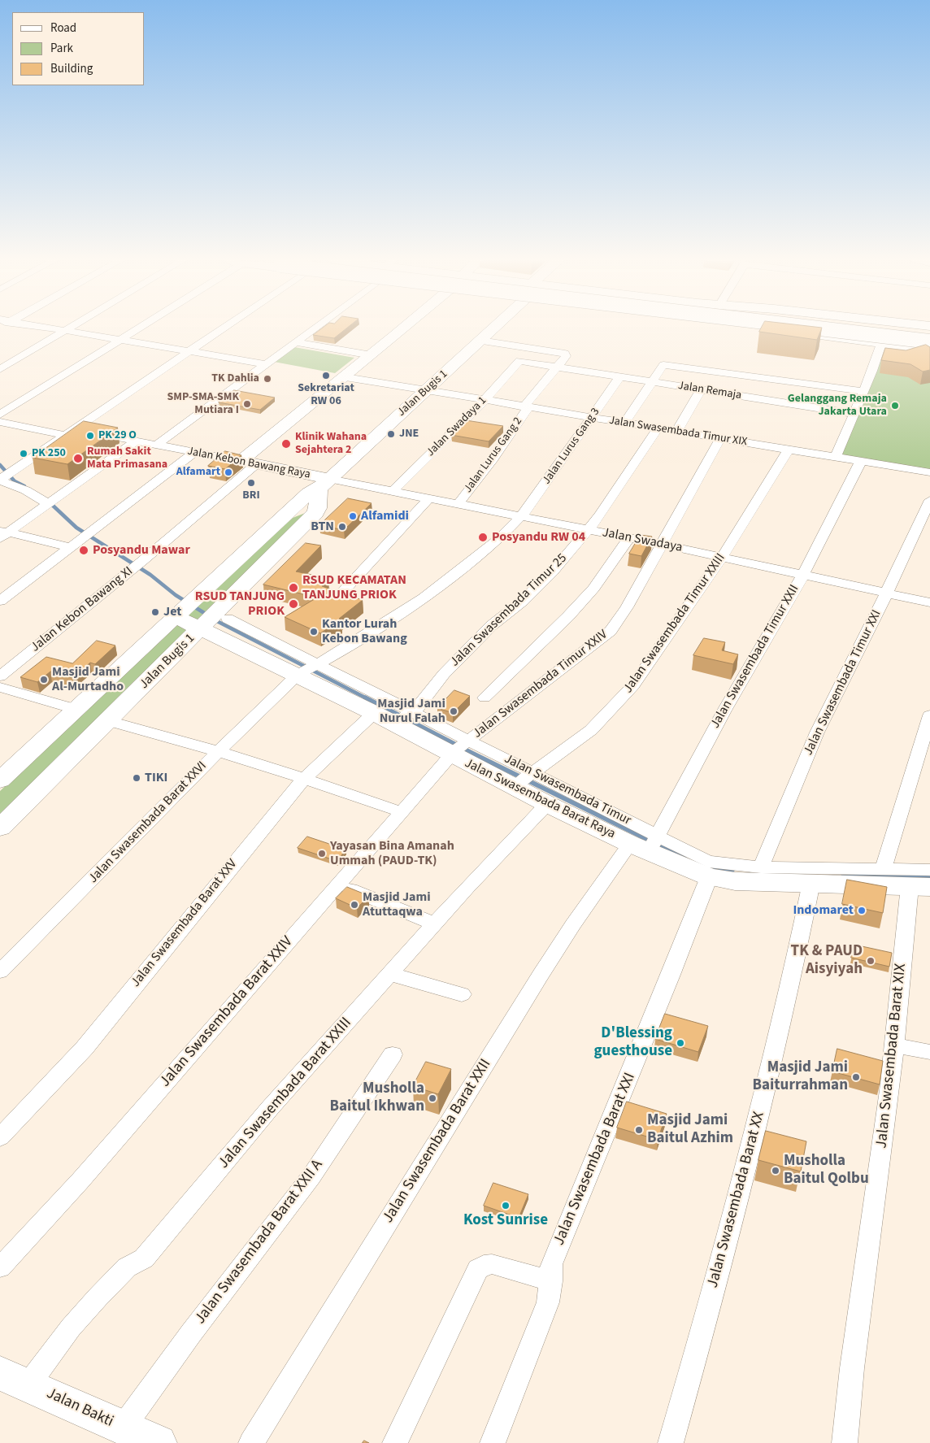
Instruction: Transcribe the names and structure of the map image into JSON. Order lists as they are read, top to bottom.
{
  "streets": {
    "main road": [
      "Jalan Bugis 1",
      "Jalan Kebon Bawang Raya",
      "Jalan Swasembada Barat Raya",
      "Jalan Bakti"
    ],
    "street": [
      "Jalan Remaja",
      "Jalan Swadaya 1",
      "Jalan Swasembada Timur XIX",
      "Jalan Lurus Gang 3",
      "Jalan Lurus Gang 2",
      "Jalan Swadaya",
      "Jalan Kebon Bawang XI",
      "Jalan Swasembada Timur 25",
      "Jalan Swasembada Timur XXIII",
      "Jalan Swasembada Timur XXII",
      "Jalan Swasembada Timur XXI",
      "Jalan Swasembada Timur XXIV",
      "Jalan Swasembada Timur",
      "Jalan Swasembada Barat XXVI",
      "Jalan Swasembada Barat XXV",
      "Jalan Swasembada Barat XXIV",
      "Jalan Swasembada Barat XIX",
      "Jalan Swasembada Barat XXIII",
      "Jalan Swasembada Barat XXII",
      "Jalan Swasembada Barat XXI",
      "Jalan Swasembada Barat XX",
      "Jalan Swasembada Barat XXII A"
    ]
  },
  "crossings": [
    ["Jalan Remaja", "Jalan Swadaya 1"],
    ["Jalan Remaja", "Jalan Lurus Gang 3"],
    ["Jalan Remaja", "Jalan Lurus Gang 2"],
    ["Jalan Bugis 1", "Jalan Swasembada Timur XIX"],
    ["Jalan Bugis 1", "Jalan Lurus Gang 2"],
    ["Jalan Bugis 1", "Jalan Kebon Bawang Raya"],
    ["Jalan Bugis 1", "Jalan Swadaya"],
    ["Jalan Bugis 1", "Jalan Swasembada Barat Raya"],
    ["Jalan Swadaya 1", "Jalan Swasembada Timur XIX"],
    ["Jalan Swadaya 1", "Jalan Swadaya"],
    ["Jalan Swasembada Timur XIX", "Jalan Lurus Gang 3"],
    ["Jalan Swasembada Timur XIX", "Jalan Lurus Gang 2"],
    ["Jalan Swasembada Timur XIX", "Jalan Swasembada Timur 25"],
    ["Jalan Swasembada Timur XIX", "Jalan Swasembada Timur XXIII"],
    ["Jalan Swasembada Timur XIX", "Jalan Swasembada Timur XXII"],
    ["Jalan Swasembada Timur XIX", "Jalan Swasembada Timur XXIV"],
    ["Jalan Lurus Gang 3", "Jalan Swadaya"],
    ["Jalan Lurus Gang 3", "Jalan Swasembada Barat Raya"],
    ["Jalan Lurus Gang 3", "Jalan Swasembada Barat XXVI"],
    ["Jalan Lurus Gang 2", "Jalan Swadaya"],
    ["Jalan Kebon Bawang Raya", "Jalan Swadaya"],
    ["Jalan Kebon Bawang Raya", "Jalan Kebon Bawang XI"],
    ["Jalan Swadaya", "Jalan Swasembada Timur 25"],
    ["Jalan Swadaya", "Jalan Swasembada Timur XXIII"],
    ["Jalan Swadaya", "Jalan Swasembada Timur XXII"],
    ["Jalan Swadaya", "Jalan Swasembada Timur XXI"],
    ["Jalan Swadaya", "Jalan Swasembada Timur XXIV"],
    ["Jalan Swasembada Timur 25", "Jalan Swasembada Barat Raya"],
    ["Jalan Swasembada Timur 25", "Jalan Swasembada Barat XXV"],
    ["Jalan Swasembada Timur XXIII", "Jalan Swasembada Timur"],
    ["Jalan Swasembada Timur XXIII", "Jalan Swasembada Barat Raya"],
    ["Jalan Swasembada Timur XXII", "Jalan Swasembada Timur"],
    ["Jalan Swasembada Timur XXII", "Jalan Swasembada Barat Raya"],
    ["Jalan Swasembada Timur XXII", "Jalan Swasembada Barat XXII"],
    ["Jalan Swasembada Timur XXI", "Jalan Swasembada Timur"],
    ["Jalan Swasembada Timur XXIV", "Jalan Swasembada Barat Raya"],
    ["Jalan Swasembada Timur XXIV", "Jalan Swasembada Barat XXIV"],
    ["Jalan Swasembada Timur", "Jalan Swasembada Barat Raya"],
    ["Jalan Swasembada Timur", "Jalan Swasembada Barat XXII"],
    ["Jalan Swasembada Barat Raya", "Jalan Swasembada Barat XXVI"],
    ["Jalan Swasembada Barat Raya", "Jalan Swasembada Barat XXV"],
    ["Jalan Swasembada Barat Raya", "Jalan Swasembada Barat XXIV"],
    ["Jalan Swasembada Barat Raya", "Jalan Swasembada Barat XIX"],
    ["Jalan Swasembada Barat Raya", "Jalan Swasembada Barat XXIII"],
    ["Jalan Swasembada Barat Raya", "Jalan Swasembada Barat XXII"],
    ["Jalan Swasembada Barat Raya", "Jalan Swasembada Barat XXI"],
    ["Jalan Swasembada Barat Raya", "Jalan Swasembada Barat XX"],
    ["Jalan Swasembada Barat XXIII", "Jalan Bakti"],
    ["Jalan Swasembada Barat XXII A", "Jalan Bakti"]
  ],
  "places": [
    "Sekretariat RW 06",
    "TK Dahlia",
    "SMP-SMA-SMK Mutiara I",
    "Gelanggang Remaja Jakarta Utara",
    "JNE",
    "PK 29 O",
    "Klinik Wahana Sejahtera 2",
    "PK 250",
    "Rumah Sakit Mata Primasana",
    "Alfamart",
    "BRI",
    "Alfamidi",
    "BTN",
    "Posyandu RW 04",
    "Posyandu Mawar",
    "RSUD KECAMATAN TANJUNG PRIOK",
    "RSUD TANJUNG PRIOK",
    "Jet",
    "Kantor Lurah Kebon Bawang",
    "Masjid Jami Al-Murtadho",
    "Masjid Jami Nurul Falah",
    "TIKI",
    "Yayasan Bina Amanah Ummah (PAUD-TK)",
    "Masjid Jami Atuttaqwa",
    "Indomaret",
    "TK & PAUD Aisyiyah",
    "D'Blessing guesthouse",
    "Masjid Jami Baiturrahman",
    "Musholla Baitul Ikhwan",
    "Masjid Jami Baitul Azhim",
    "Musholla Baitul Qolbu",
    "Kost Sunrise"
  ],
  "legend": ["Road", "Park", "Building"]
}
